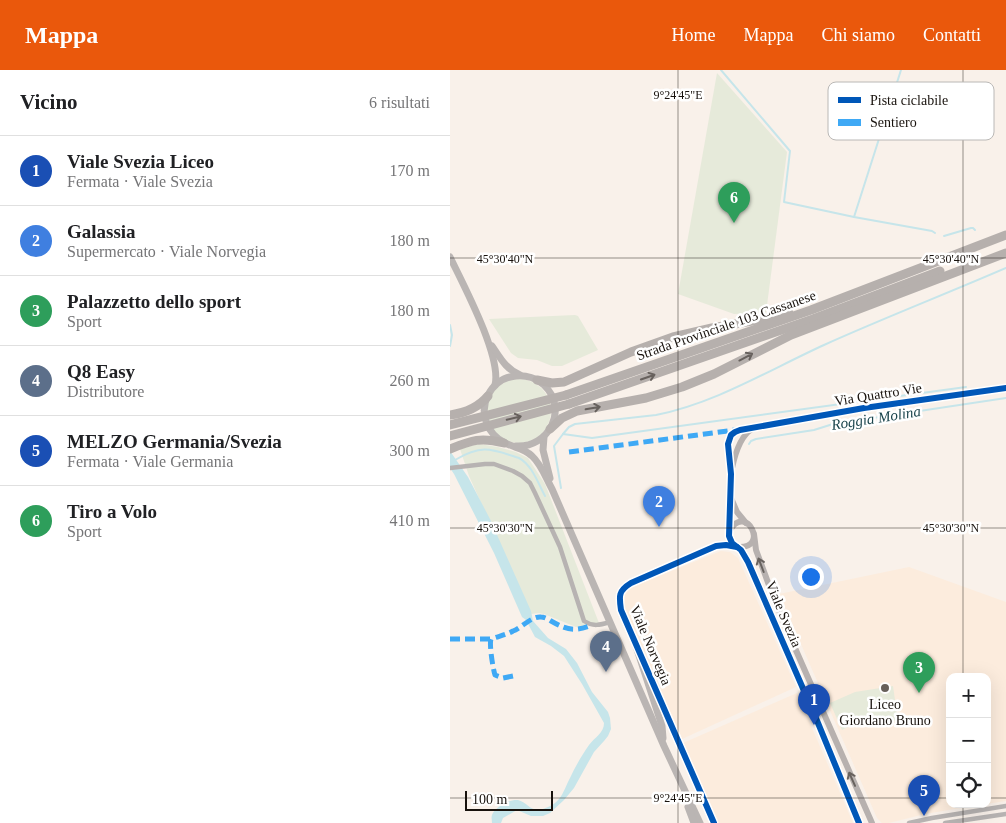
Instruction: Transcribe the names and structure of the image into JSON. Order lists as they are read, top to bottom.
{
  "streets": {
    "highway": ["Strada Provinciale 103 Cassanese"],
    "street": ["Via Quattro Vie", "Viale Svezia", "Viale Norvegia"]
  },
  "crossings": [
    ["Via Quattro Vie", "Viale Svezia"],
    ["Viale Svezia", "Viale Norvegia"]
  ],
  "water": ["Roggia Molina"],
  "places": ["Liceo Giordano Bruno"],
  "legend": ["Pista ciclabile", "Sentiero"],
  "scale_bar": "100 m",
  "page": {
    "header": "Mappa",
    "nav": [
      "Home",
      "Mappa",
      "Chi siamo",
      "Contatti"
    ],
    "heading": ["Vicino", "6 risultati"],
    "list": [
      {
        "mark": "1",
        "name": "Viale Svezia Liceo",
        "note": "Fermata · Viale Svezia",
        "value": "170 m"
      },
      {
        "mark": "2",
        "name": "Galassia",
        "note": "Supermercato · Viale Norvegia",
        "value": "180 m"
      },
      {
        "mark": "3",
        "name": "Palazzetto dello sport",
        "note": "Sport",
        "value": "180 m"
      },
      {
        "mark": "4",
        "name": "Q8 Easy",
        "note": "Distributore",
        "value": "260 m"
      },
      {
        "mark": "5",
        "name": "MELZO Germania/Svezia",
        "note": "Fermata · Viale Germania",
        "value": "300 m"
      },
      {
        "mark": "6",
        "name": "Tiro a Volo",
        "note": "Sport",
        "value": "410 m"
      }
    ],
    "pins": [
      "6",
      "2",
      "4",
      "3",
      "1",
      "5"
    ],
    "map_buttons": ["+", "−"],
    "scale": "100 m"
  },
  "coordinates": ["9°24'45\"E", "45°30'40\"N", "45°30'30\"N"]
}
